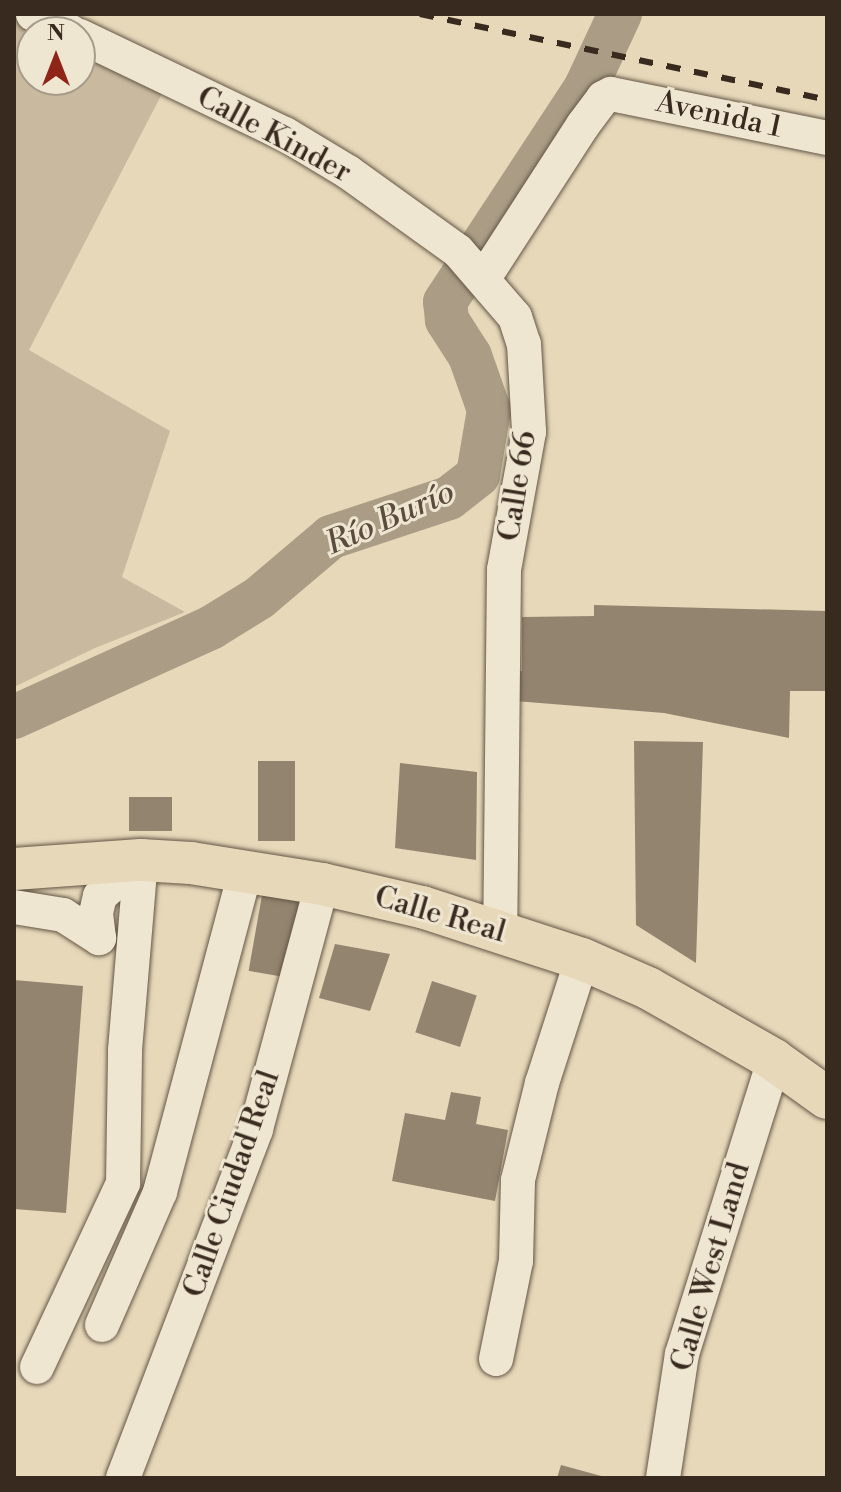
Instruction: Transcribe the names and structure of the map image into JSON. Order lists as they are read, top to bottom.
{
  "streets": {
    "main road": ["Calle Real"],
    "street": [
      "Avenida 1",
      "Calle Kinder",
      "Calle 66",
      "Calle Ciudad Real",
      "Calle West Land"
    ]
  },
  "crossings": [
    ["Avenida 1", "Calle Kinder"],
    ["Avenida 1", "Calle 66"],
    ["Calle Kinder", "Calle 66"],
    ["Calle 66", "Calle Real"],
    ["Calle Real", "Calle Ciudad Real"],
    ["Calle Real", "Calle West Land"]
  ],
  "water": ["Río Burío"],
  "north": "top"
}
